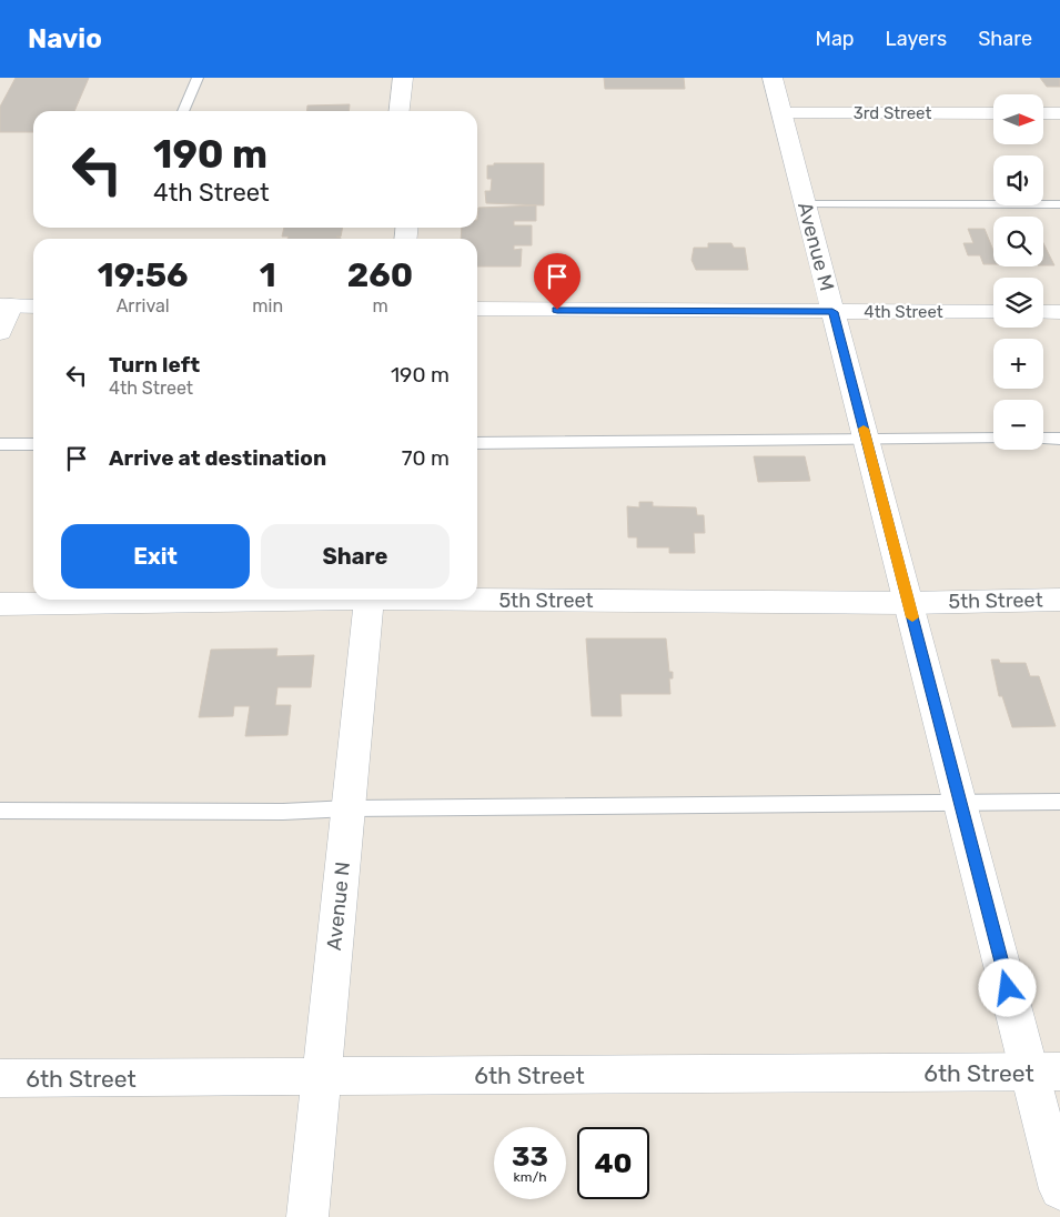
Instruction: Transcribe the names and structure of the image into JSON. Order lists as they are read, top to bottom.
{
  "streets": {
    "street": [
      "3rd Street",
      "Avenue M",
      "4th Street",
      "5th Street",
      "Avenue N",
      "6th Street"
    ]
  },
  "crossings": [
    ["3rd Street", "Avenue M"],
    ["Avenue M", "4th Street"],
    ["Avenue M", "5th Street"],
    ["Avenue M", "6th Street"],
    ["Avenue N", "6th Street"]
  ],
  "north": "right",
  "page": {
    "header": "Navio",
    "nav": ["Map", "Layers", "Share"],
    "map_buttons": ["+", "−"],
    "turn": ["190 m", "4th Street"],
    "eta": [
      "19:56",
      "Arrival",
      "1",
      "min",
      "260",
      "m"
    ],
    "list": [
      {
        "name": "Turn left",
        "note": "4th Street",
        "value": "190 m"
      },
      {
        "name": "Arrive at destination",
        "value": "70 m"
      }
    ],
    "buttons": ["Exit", "Share"],
    "speed": "33 km/h",
    "limit": "40"
  }
}
